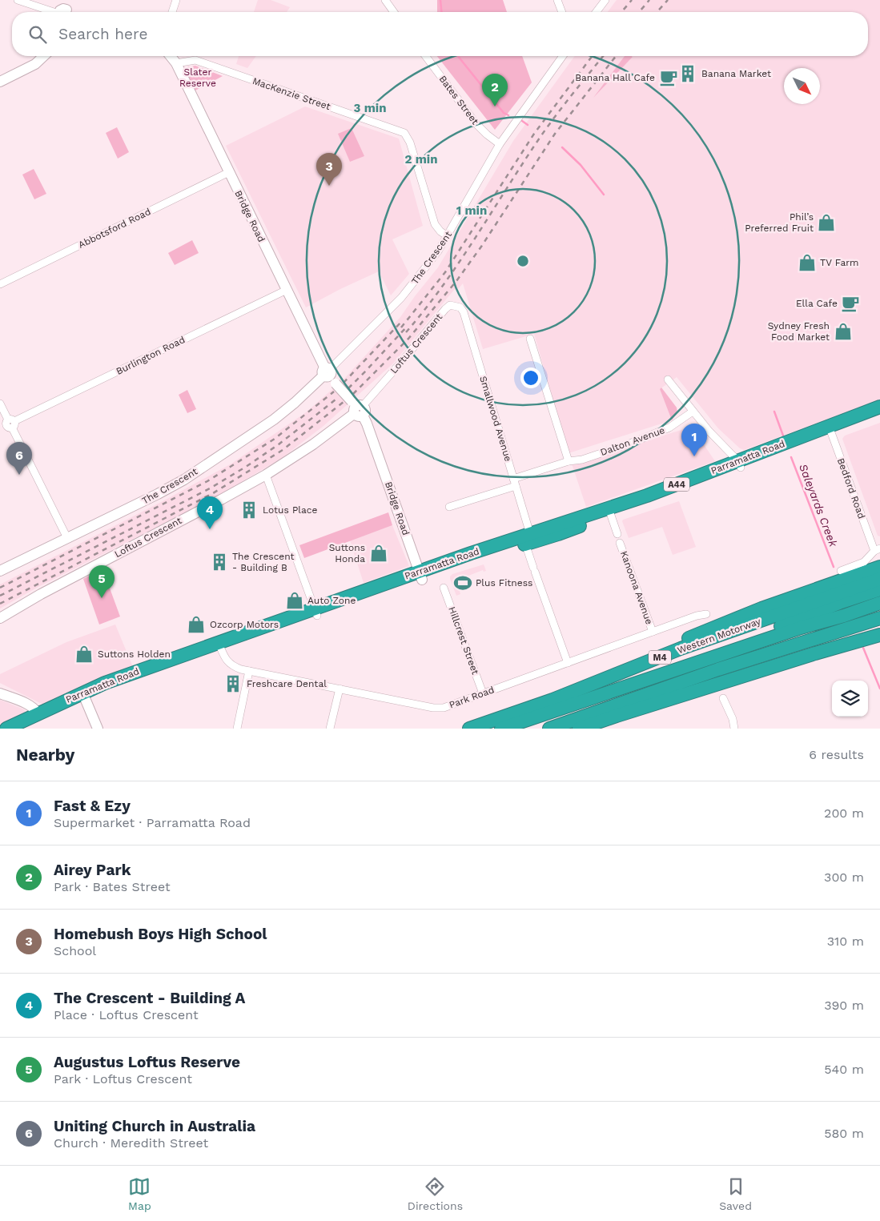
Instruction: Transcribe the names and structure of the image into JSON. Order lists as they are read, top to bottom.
{
  "streets": {
    "highway": [
      "Parramatta Road",
      "A44",
      "Western Motorway",
      "M4"
    ],
    "street": [
      "MacKenzie Street",
      "Bates Street",
      "Bridge Road",
      "Abbotsford Road",
      "The Crescent",
      "Loftus Crescent",
      "Burlington Road",
      "Smallwood Avenue",
      "Dalton Avenue",
      "Bedford Road",
      "Kanoona Avenue",
      "Hillcrest Street",
      "Park Road"
    ]
  },
  "crossings": [
    ["MacKenzie Street", "Bridge Road"],
    ["MacKenzie Street", "The Crescent"],
    ["Bates Street", "The Crescent"],
    ["Bridge Road", "Abbotsford Road"],
    ["Bridge Road", "The Crescent"],
    ["Bridge Road", "Loftus Crescent"],
    ["Bridge Road", "Burlington Road"],
    ["Bridge Road", "Parramatta Road"],
    ["Loftus Crescent", "Smallwood Avenue"],
    ["Smallwood Avenue", "Dalton Avenue"],
    ["Smallwood Avenue", "Parramatta Road"],
    ["Smallwood Avenue", "Park Road"],
    ["Parramatta Road", "Bedford Road"],
    ["Parramatta Road", "Park Road"],
    ["Kanoona Avenue", "Park Road"],
    ["Hillcrest Street", "Park Road"]
  ],
  "water": ["Saleyards Creek"],
  "parks": ["Slater Reserve"],
  "places": {
    "building": [
      "Banana Market",
      "Lotus Place",
      "The Crescent - Building B",
      "Freshcare Dental"
    ],
    "cafe": ["Banana Hall Cafe", "Ella Cafe"],
    "shop": [
      "Phil’s Preferred Fruit",
      "TV Farm",
      "Sydney Fresh Food Market",
      "Suttons Honda",
      "Auto Zone",
      "Ozcorp Motors",
      "Suttons Holden"
    ],
    "sports": ["Plus Fitness"]
  },
  "north": "bottom right",
  "page": {
    "search": "Search here",
    "pins": [
      "2",
      "3",
      "1",
      "6",
      "4",
      "5"
    ],
    "heading": ["Nearby", "6 results"],
    "list": [
      {
        "mark": "1",
        "name": "Fast & Ezy",
        "note": "Supermarket · Parramatta Road",
        "value": "200 m"
      },
      {
        "mark": "2",
        "name": "Airey Park",
        "note": "Park · Bates Street",
        "value": "300 m"
      },
      {
        "mark": "3",
        "name": "Homebush Boys High School",
        "note": "School",
        "value": "310 m"
      },
      {
        "mark": "4",
        "name": "The Crescent - Building A",
        "note": "Place · Loftus Crescent",
        "value": "390 m"
      },
      {
        "mark": "5",
        "name": "Augustus Loftus Reserve",
        "note": "Park · Loftus Crescent",
        "value": "540 m"
      },
      {
        "mark": "6",
        "name": "Uniting Church in Australia",
        "note": "Church · Meredith Street",
        "value": "580 m"
      }
    ],
    "nav": ["Map", "Directions", "Saved"]
  },
  "rings": ["3 min", "2 min", "1 min"]
}
